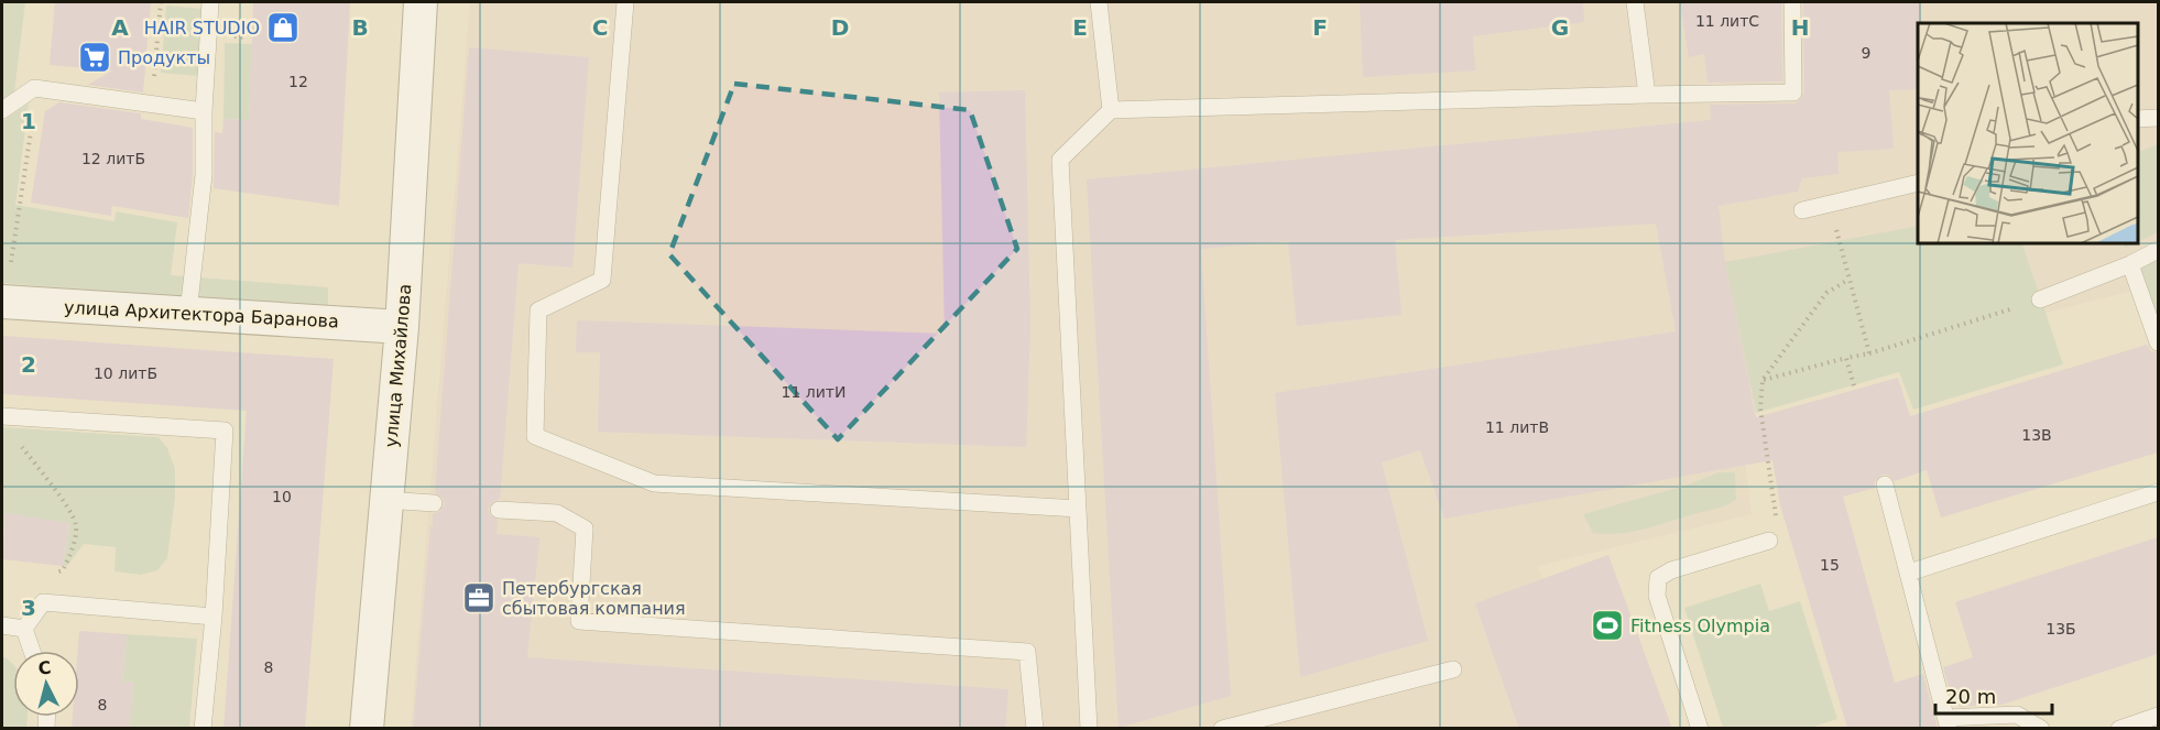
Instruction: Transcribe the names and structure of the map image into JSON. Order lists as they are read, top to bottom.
{
  "streets": {
    "street": ["улица Архитектора Баранова", "улица Михайлова"]
  },
  "crossings": [
    ["улица Архитектора Баранова", "улица Михайлова"]
  ],
  "places": {
    "shop": ["HAIR STUDIO"],
    "supermarket": ["Продукты"],
    "office": ["Петербургская сбытовая компания"],
    "sports": ["Fitness Olympia"]
  },
  "house_numbers": [
    "11 литС",
    "9",
    "12",
    "12 литБ",
    "10 литБ",
    "11 литИ",
    "11 литВ",
    "13В",
    "10",
    "15",
    "13Б",
    "8",
    "8"
  ],
  "scale_bar": "20 m",
  "north": "top",
  "grid": {
    "columns": [
      "A",
      "B",
      "C",
      "D",
      "E",
      "F",
      "G",
      "H"
    ],
    "rows": ["1", "2", "3"]
  }
}
